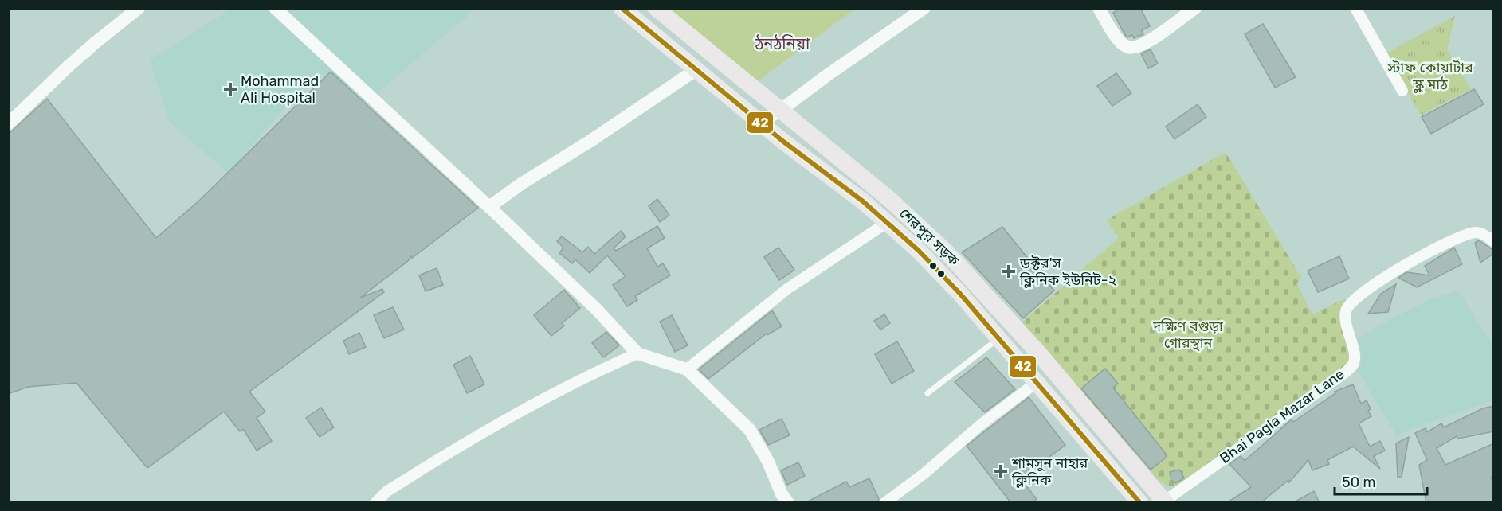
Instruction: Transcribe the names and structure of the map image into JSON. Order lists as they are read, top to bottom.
{
  "streets": {
    "highway": ["শেরপুর সড়ক"],
    "street": ["Bhai Pagla Mazar Lane"]
  },
  "crossings": [
    ["শেরপুর সড়ক", "Bhai Pagla Mazar Lane"]
  ],
  "districts": ["ঠনঠনিয়া"],
  "parks": ["স্টাফ কোয়ার্টার স্কুল মাঠ", "দক্ষিণ বগুড়া গোরস্থান"],
  "places": {
    "health": ["Mohammad Ali Hospital", "ডক্টর'স ক্লিনিক ইউনিট-২", "শামসুন নাহার ক্লিনিক"]
  },
  "lines": ["transit line 42"],
  "scale_bar": "50 m"
}
